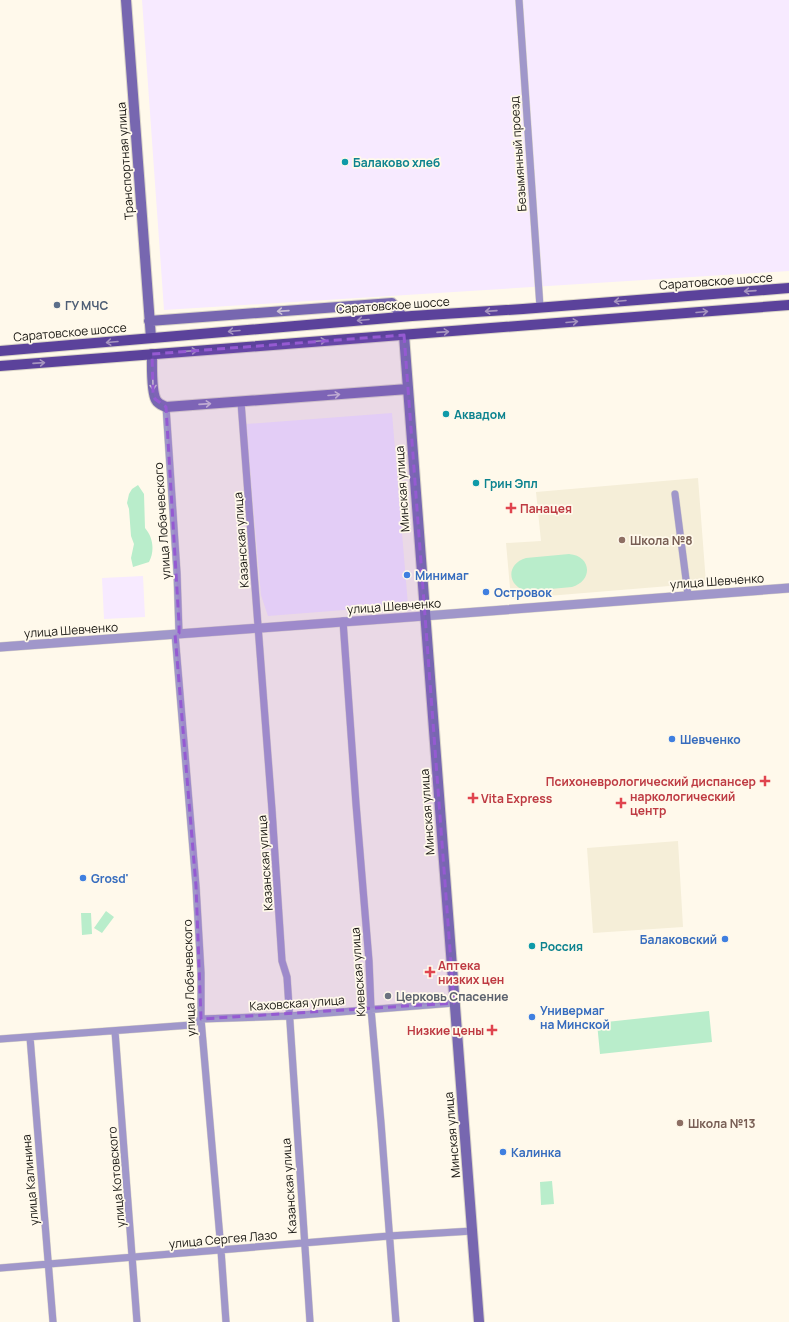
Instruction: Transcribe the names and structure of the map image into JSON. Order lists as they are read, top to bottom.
{
  "streets": {
    "main road": ["Транспортная улица", "Саратовское шоссе", "Минская улица"],
    "street": [
      "Безымянный проезд",
      "улица Лобачевского",
      "Казанская улица",
      "улица Шевченко",
      "Киевская улица",
      "Каховская улица",
      "улица Котовского",
      "улица Калинина",
      "улица Сергея Лазо"
    ]
  },
  "crossings": [
    ["Безымянный проезд", "Саратовское шоссе"],
    ["Транспортная улица", "Саратовское шоссе"],
    ["Саратовское шоссе", "Минская улица"],
    ["Минская улица", "улица Шевченко"],
    ["Минская улица", "Каховская улица"],
    ["Минская улица", "улица Сергея Лазо"],
    ["улица Лобачевского", "улица Шевченко"],
    ["улица Лобачевского", "Каховская улица"],
    ["улица Лобачевского", "улица Сергея Лазо"],
    ["Казанская улица", "улица Шевченко"],
    ["Казанская улица", "Каховская улица"],
    ["Казанская улица", "улица Сергея Лазо"],
    ["улица Шевченко", "Киевская улица"],
    ["Киевская улица", "Каховская улица"],
    ["Киевская улица", "улица Сергея Лазо"],
    ["Каховская улица", "улица Котовского"],
    ["Каховская улица", "улица Калинина"],
    ["улица Котовского", "улица Сергея Лазо"],
    ["улица Калинина", "улица Сергея Лазо"]
  ],
  "places": {
    "other": [
      "Балаково хлеб",
      "ГУ МЧС",
      "Аквадом",
      "Грин Эпл",
      "Школа №8",
      "Минимаг",
      "Островок",
      "Шевченко",
      "Grosd'",
      "Балаковский",
      "Россия",
      "Церковь Спасение",
      "Универмаг на Минской",
      "Школа №13",
      "Калинка"
    ],
    "health": [
      "Панацея",
      "Психоневрологический диспансер",
      "Vita Express",
      "наркологический центр",
      "Аптека низких цен",
      "Низкие цены"
    ]
  }
}
